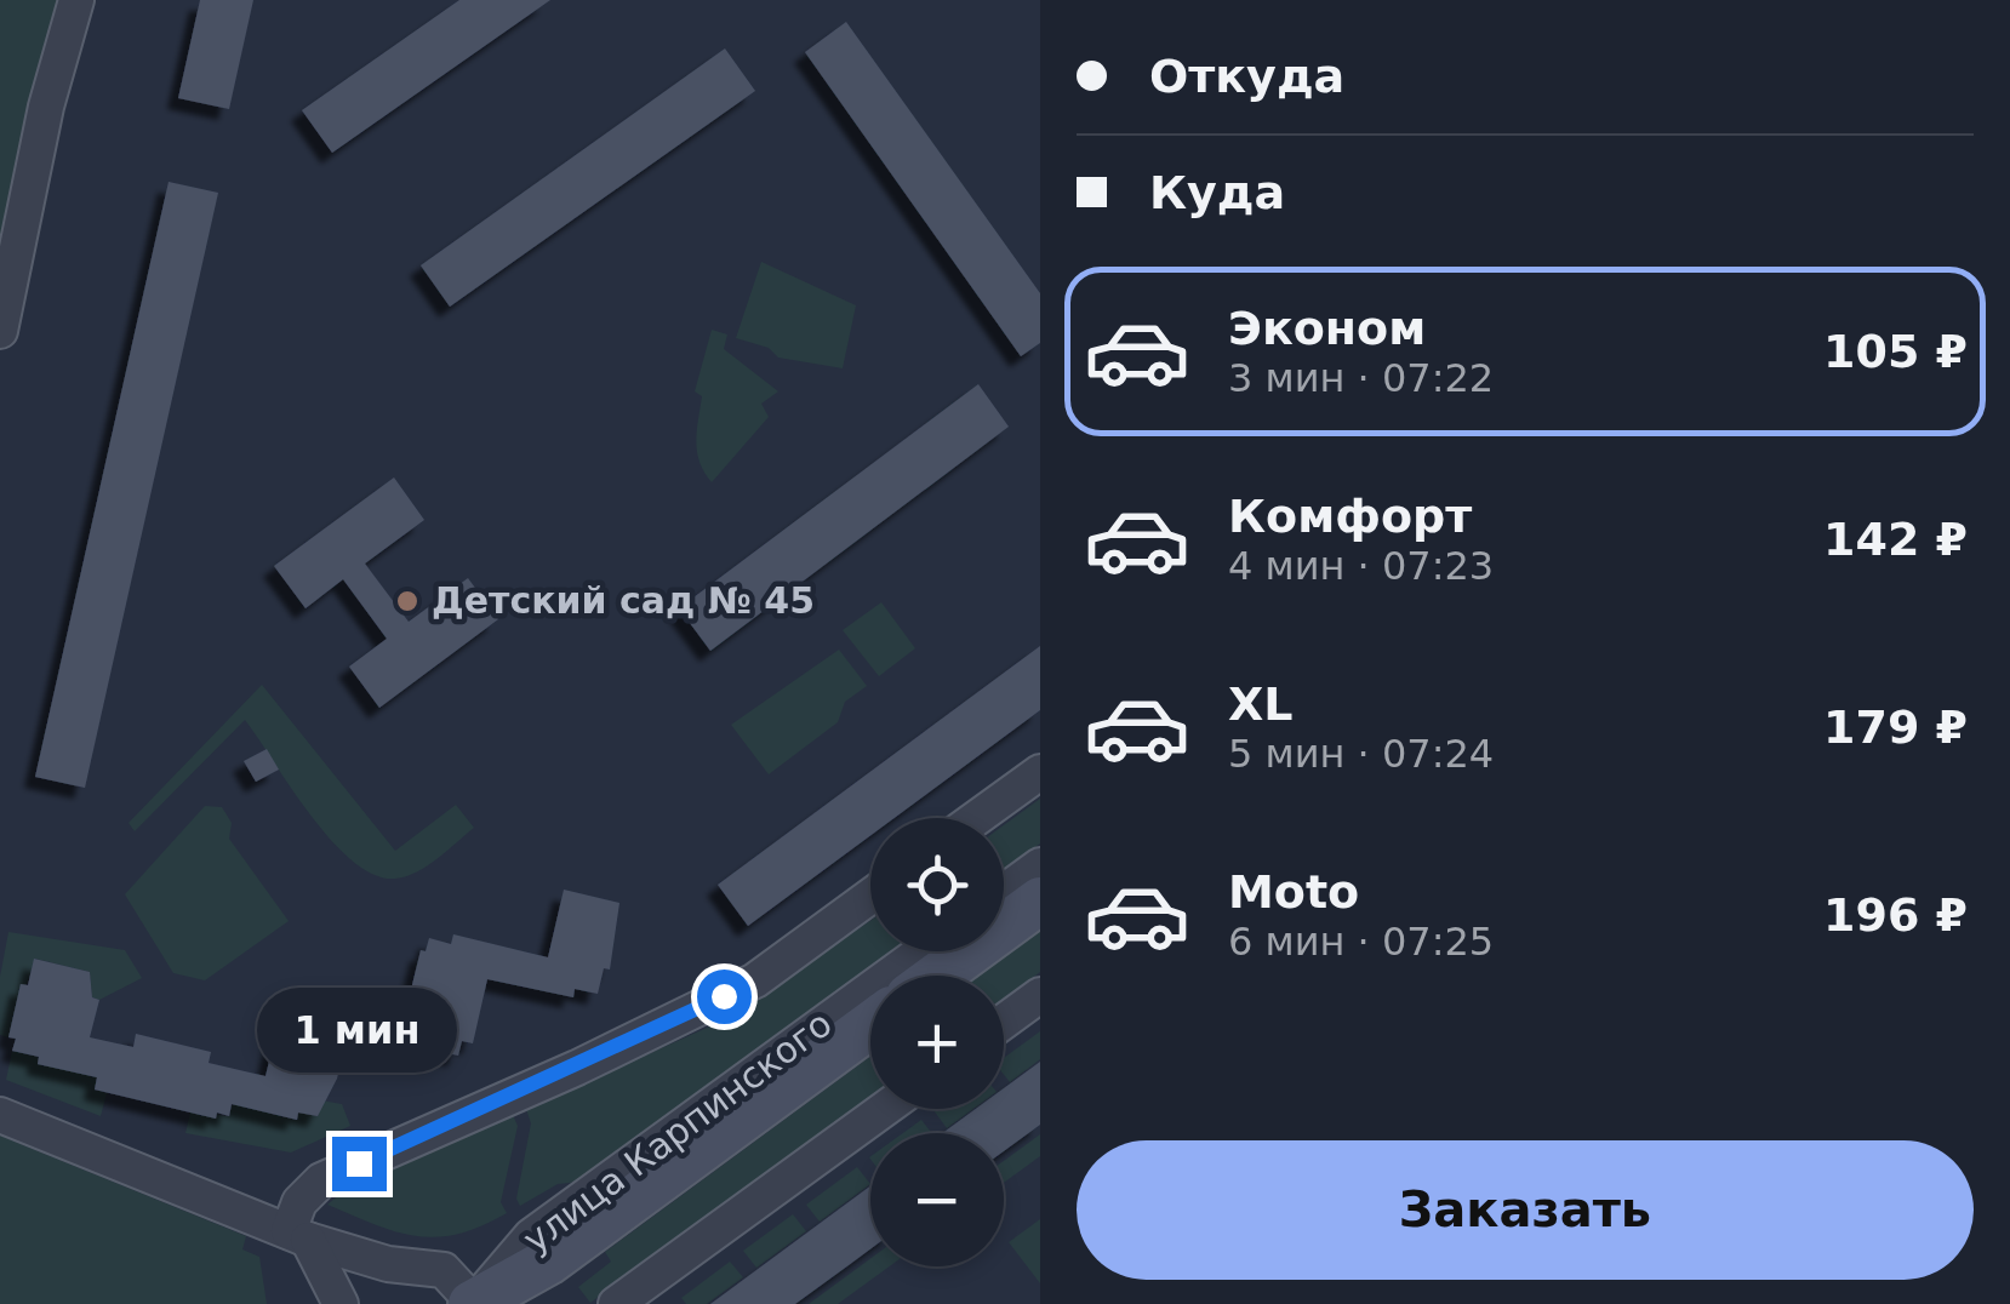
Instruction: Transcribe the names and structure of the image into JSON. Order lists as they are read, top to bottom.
{
  "streets": {
    "street": ["улица Карпинского"]
  },
  "places": ["Детский сад № 45"],
  "page": {
    "banner": ["Откуда", "Куда"],
    "list": [
      {
        "name": "Эконом",
        "note": "3 мин · 07:22",
        "value": "105 ₽"
      },
      {
        "name": "Комфорт",
        "note": "4 мин · 07:23",
        "value": "142 ₽"
      },
      {
        "name": "XL",
        "note": "5 мин · 07:24",
        "value": "179 ₽"
      },
      {
        "name": "Moto",
        "note": "6 мин · 07:25",
        "value": "196 ₽"
      }
    ],
    "map_buttons": ["+", "−"],
    "bubble": "1 мин",
    "buttons": "Заказать"
  }
}
